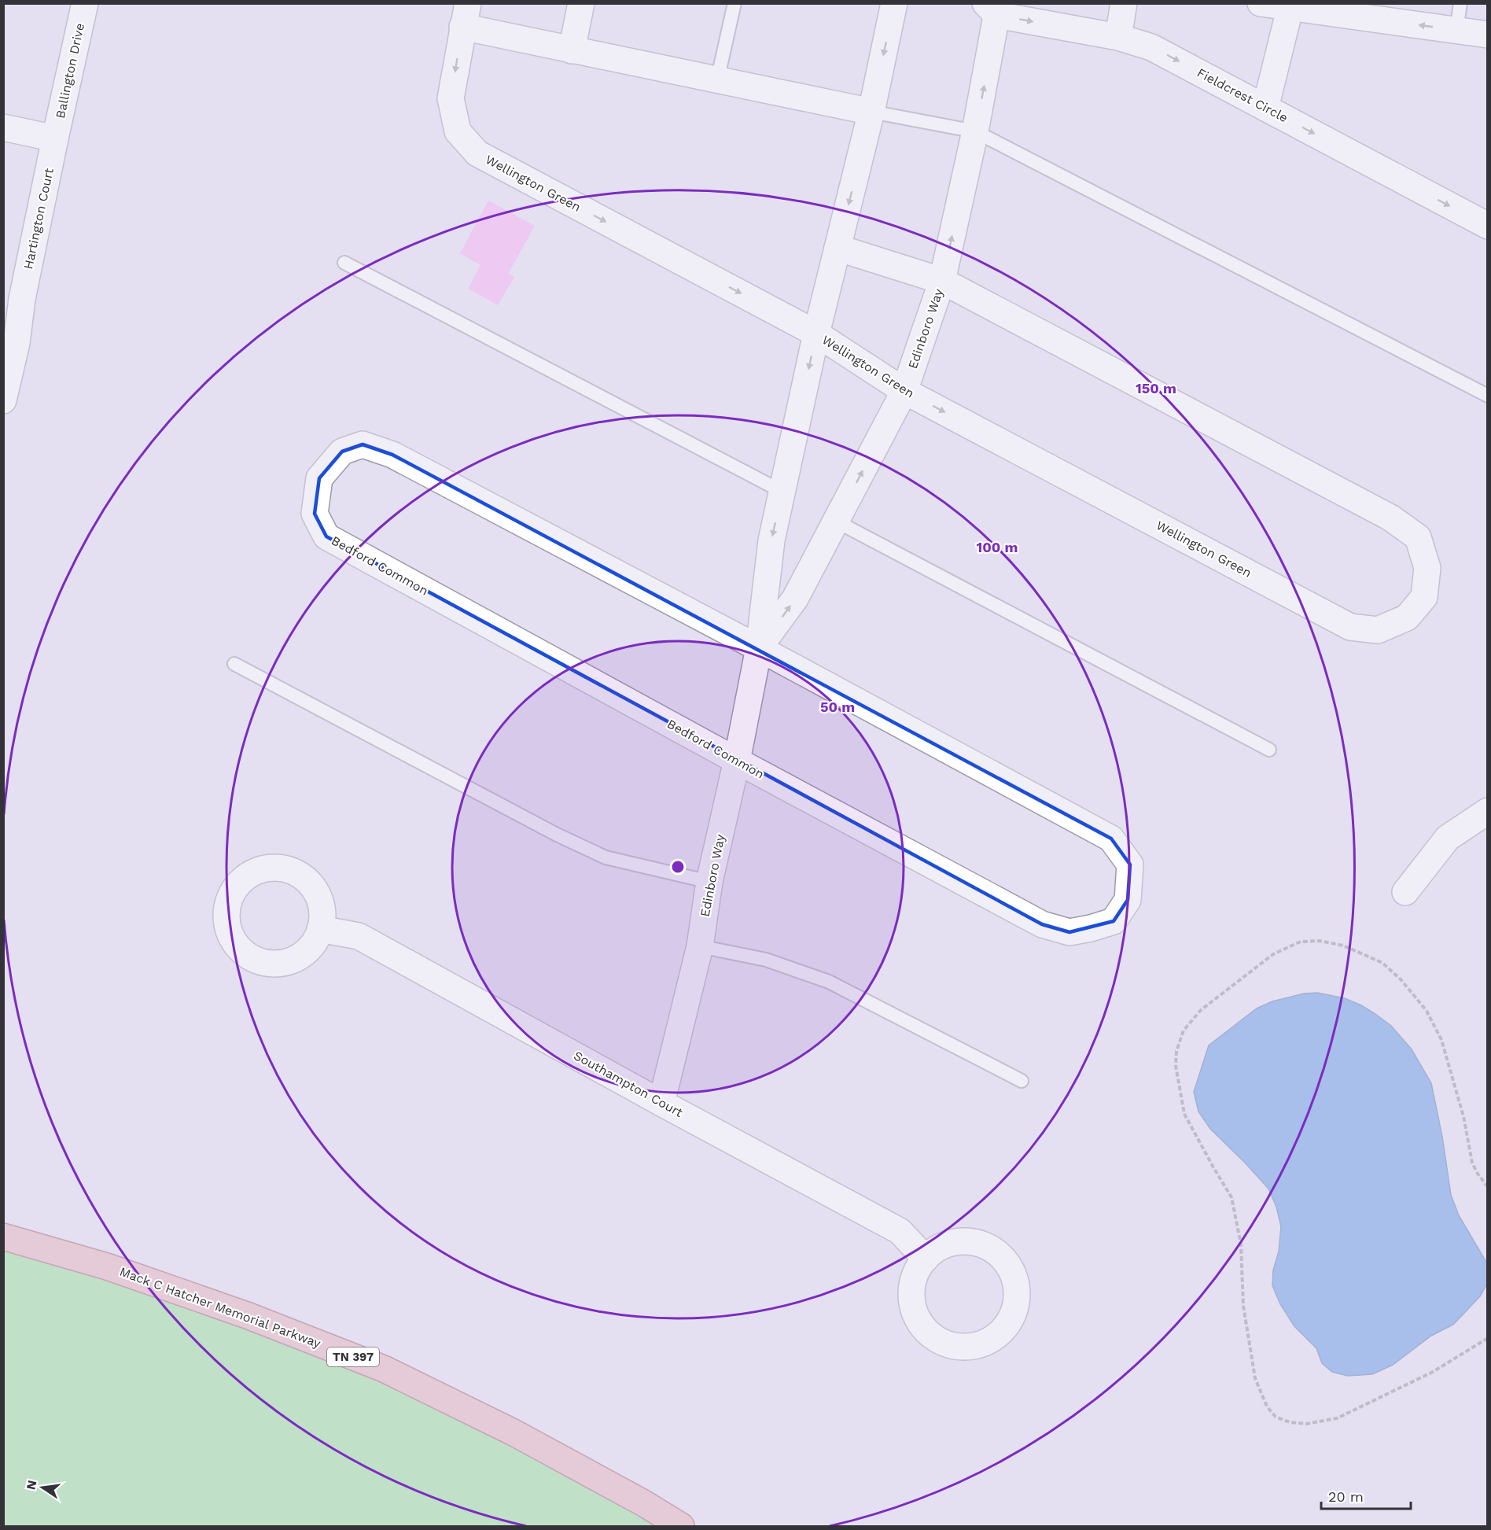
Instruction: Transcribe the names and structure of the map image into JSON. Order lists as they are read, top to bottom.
{
  "streets": {
    "main road": ["Mack C Hatcher Memorial Parkway", "TN 397"],
    "street": [
      "Ballington Drive",
      "Fieldcrest Circle",
      "Wellington Green",
      "Hartington Court",
      "Edinboro Way",
      "Bedford Common",
      "Southampton Court"
    ]
  },
  "crossings": [
    ["Ballington Drive", "Hartington Court"],
    ["Fieldcrest Circle", "Edinboro Way"],
    ["Wellington Green", "Edinboro Way"],
    ["Edinboro Way", "Bedford Common"],
    ["Edinboro Way", "Southampton Court"]
  ],
  "scale_bar": "20 m",
  "north": "left",
  "rings": ["150 m", "100 m", "50 m"]
}
